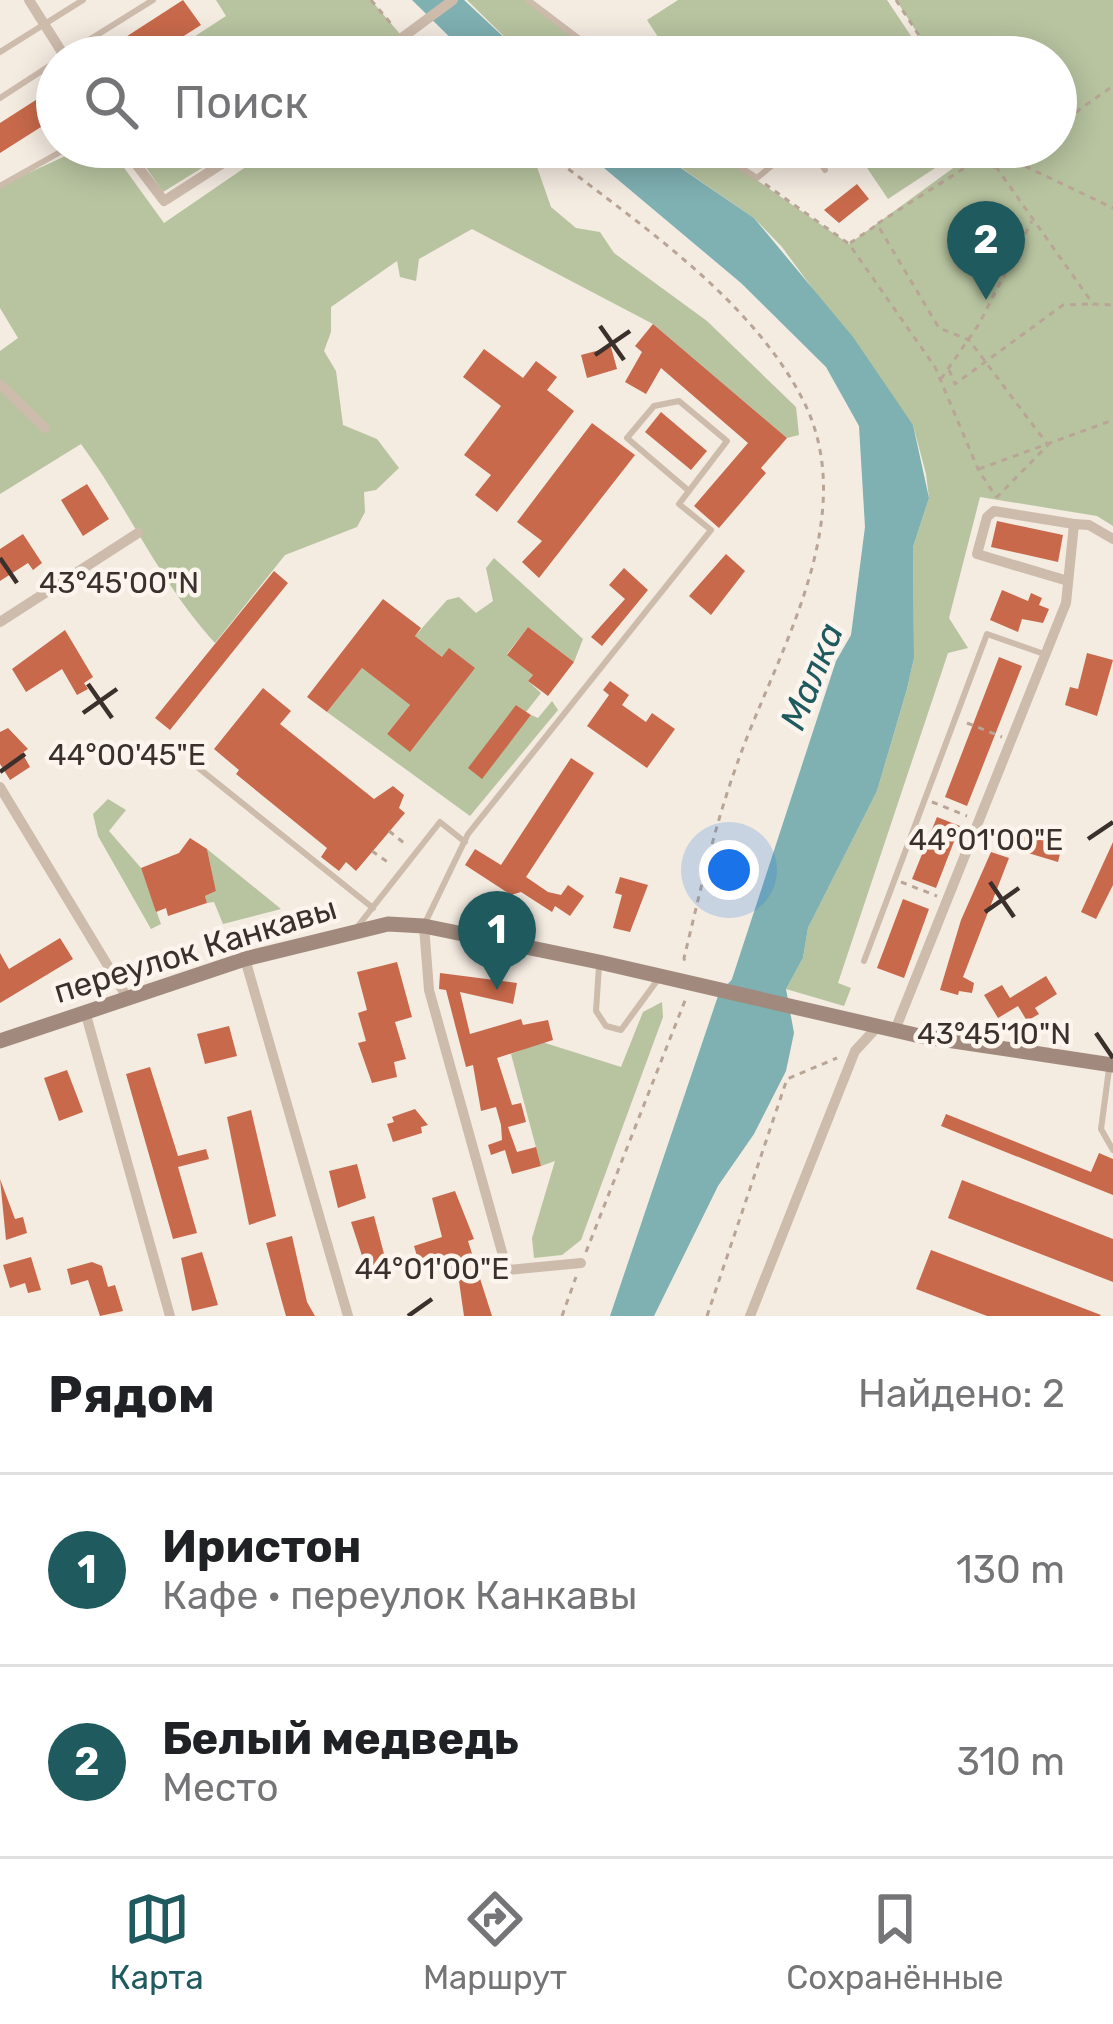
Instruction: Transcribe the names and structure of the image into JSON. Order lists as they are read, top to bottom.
{
  "streets": {
    "street": ["переулок Канкавы"]
  },
  "water": ["Малка"],
  "page": {
    "search": "Поиск",
    "pins": ["2", "1"],
    "heading": ["Рядом", "Найдено: 2"],
    "list": [
      {
        "mark": "1",
        "name": "Иристон",
        "note": "Кафе · переулок Канкавы",
        "value": "130 m"
      },
      {
        "mark": "2",
        "name": "Белый медведь",
        "note": "Место",
        "value": "310 m"
      }
    ],
    "nav": ["Карта", "Маршрут", "Сохранённые"]
  },
  "coordinates": [
    "43°45'00\"N",
    "44°00'45\"E",
    "44°01'00\"E",
    "43°45'10\"N"
  ]
}
